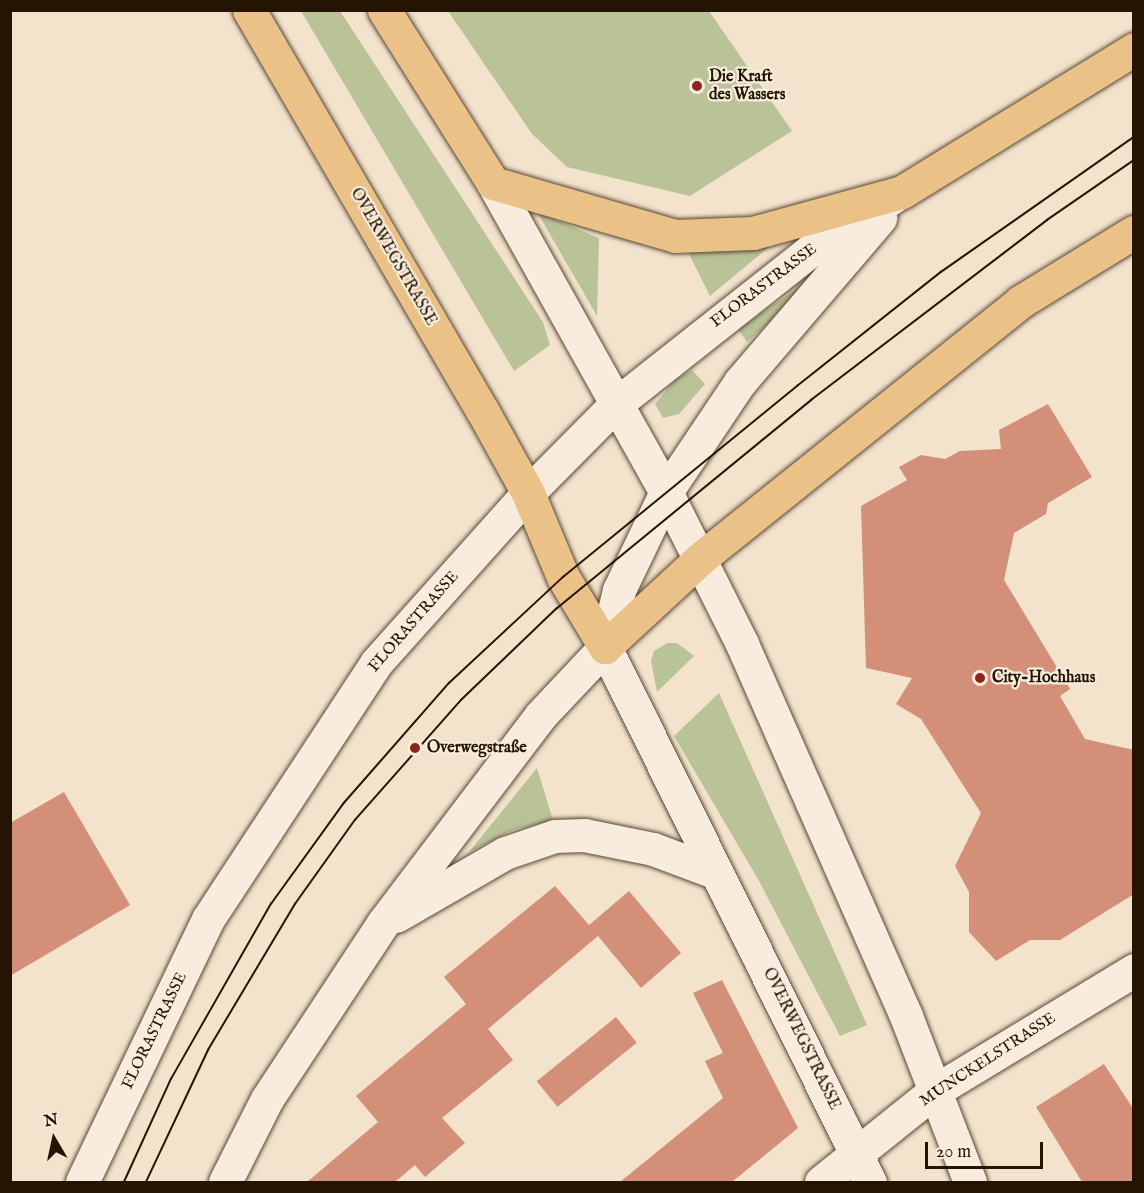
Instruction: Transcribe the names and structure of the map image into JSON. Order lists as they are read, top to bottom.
{
  "streets": {
    "main road": ["OVERWEGSTRASSE", "FLORASTRASSE", "MUNCKELSTRASSE"]
  },
  "crossings": [
    ["OVERWEGSTRASSE", "FLORASTRASSE"],
    ["OVERWEGSTRASSE", "MUNCKELSTRASSE"]
  ],
  "places": ["Die Kraft des Wassers", "City-Hochhaus", "Overwegstraße"],
  "scale_bar": "20 m",
  "north": "top"
}
